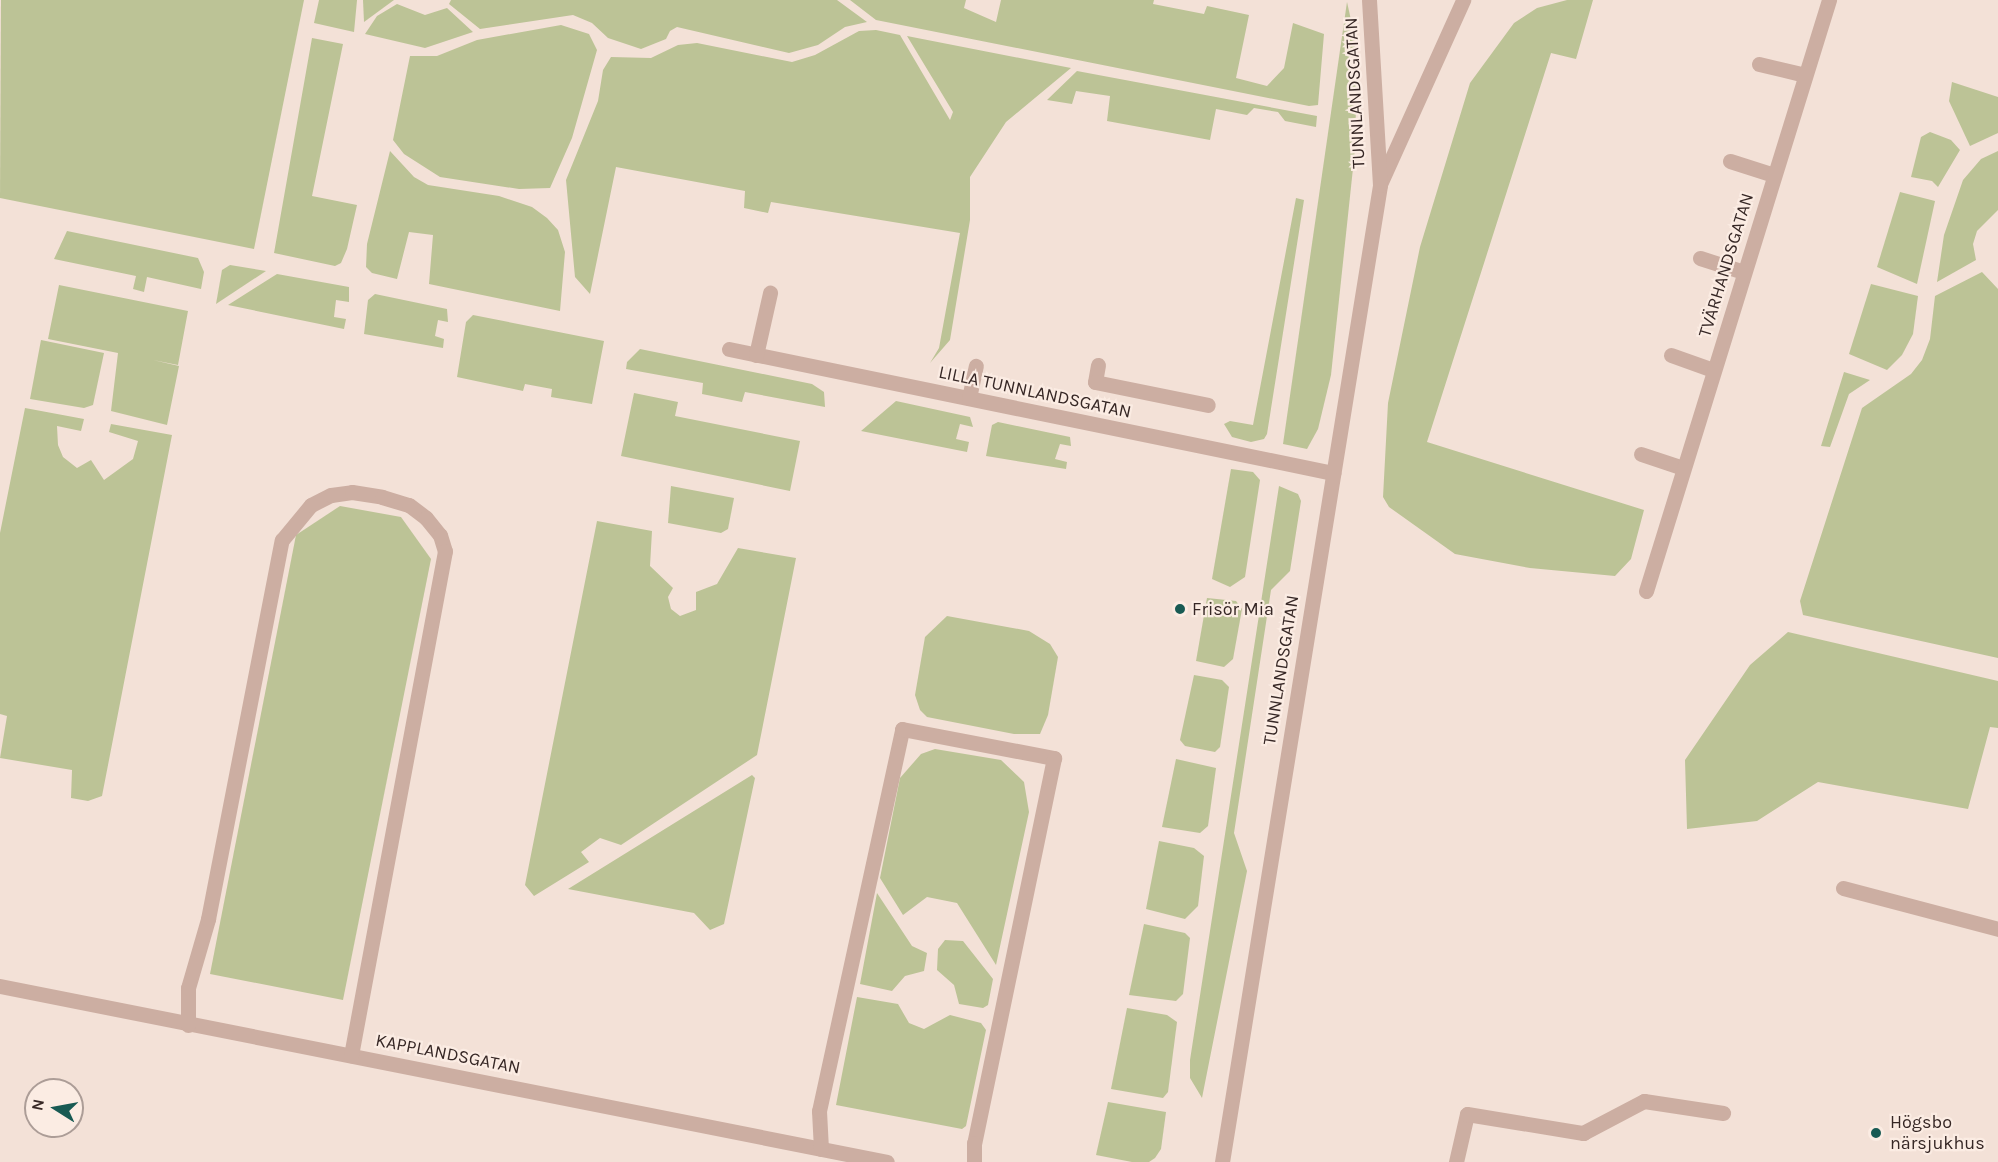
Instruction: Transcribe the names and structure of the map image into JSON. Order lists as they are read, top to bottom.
{
  "streets": {
    "street": [
      "TUNNLANDSGATAN",
      "TVÄRHANDSGATAN",
      "LILLA TUNNLANDSGATAN",
      "KAPPLANDSGATAN"
    ]
  },
  "crossings": [
    ["TUNNLANDSGATAN", "LILLA TUNNLANDSGATAN"]
  ],
  "places": ["Frisör Mia", "Högsbo närsjukhus"],
  "north": "left"
}
